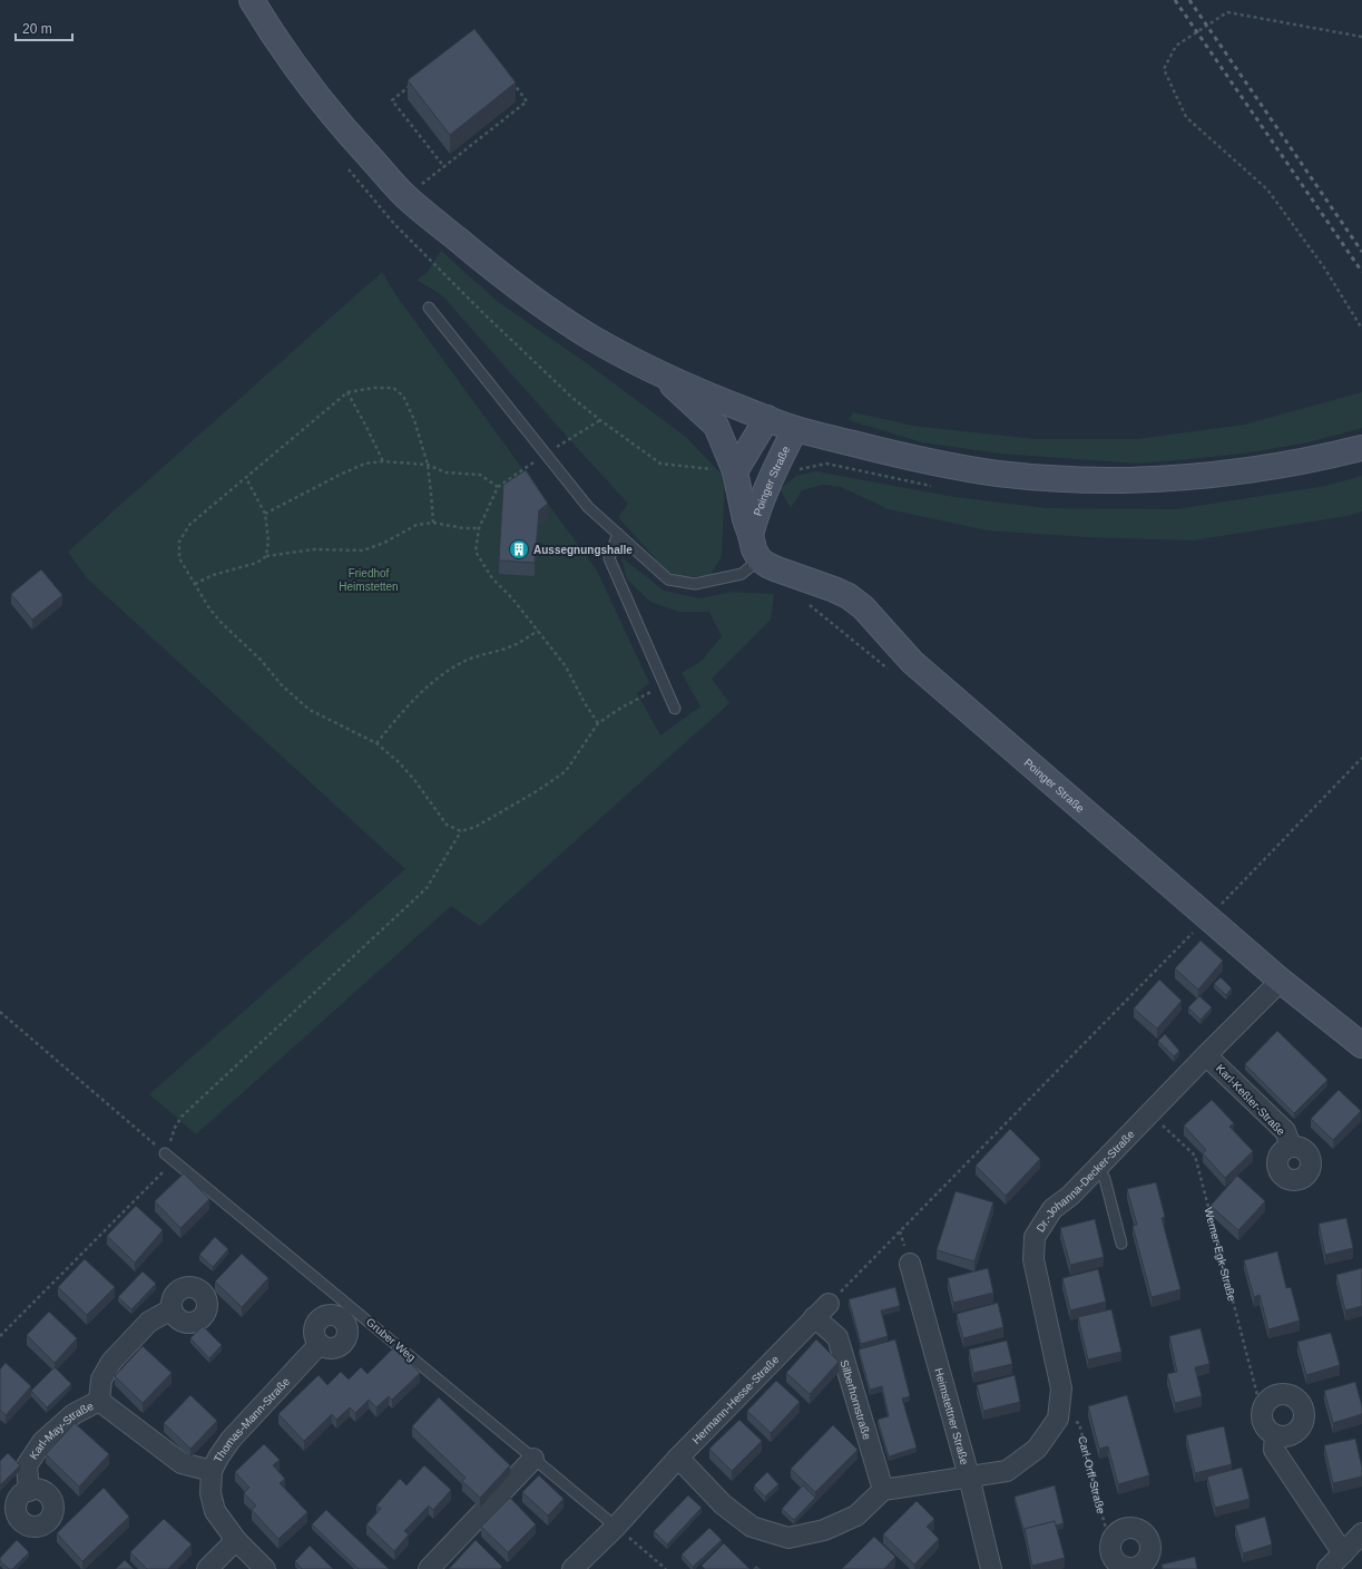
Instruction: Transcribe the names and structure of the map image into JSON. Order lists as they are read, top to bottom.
{
  "streets": {
    "street": [
      "Poinger Straße",
      "Karl-Keßler-Straße",
      "Dr.-Johanna-Decker-Straße",
      "Hermann-Hesse-Straße",
      "Silberhornstraße",
      "Heimstettner Straße",
      "Thomas-Mann-Straße",
      "Karl-May-Straße"
    ],
    "lane": ["Gruber Weg"],
    "path": ["Werner-Egk-Straße", "Carl-Orff-Straße"]
  },
  "crossings": [
    ["Poinger Straße", "Dr.-Johanna-Decker-Straße"],
    ["Karl-Keßler-Straße", "Dr.-Johanna-Decker-Straße"],
    ["Dr.-Johanna-Decker-Straße", "Werner-Egk-Straße"],
    ["Dr.-Johanna-Decker-Straße", "Carl-Orff-Straße"],
    ["Gruber Weg", "Hermann-Hesse-Straße"],
    ["Hermann-Hesse-Straße", "Silberhornstraße"]
  ],
  "parks": ["Friedhof Heimstetten"],
  "places": {
    "building": ["Aussegnungshalle"]
  },
  "scale_bar": "20 m"
}
